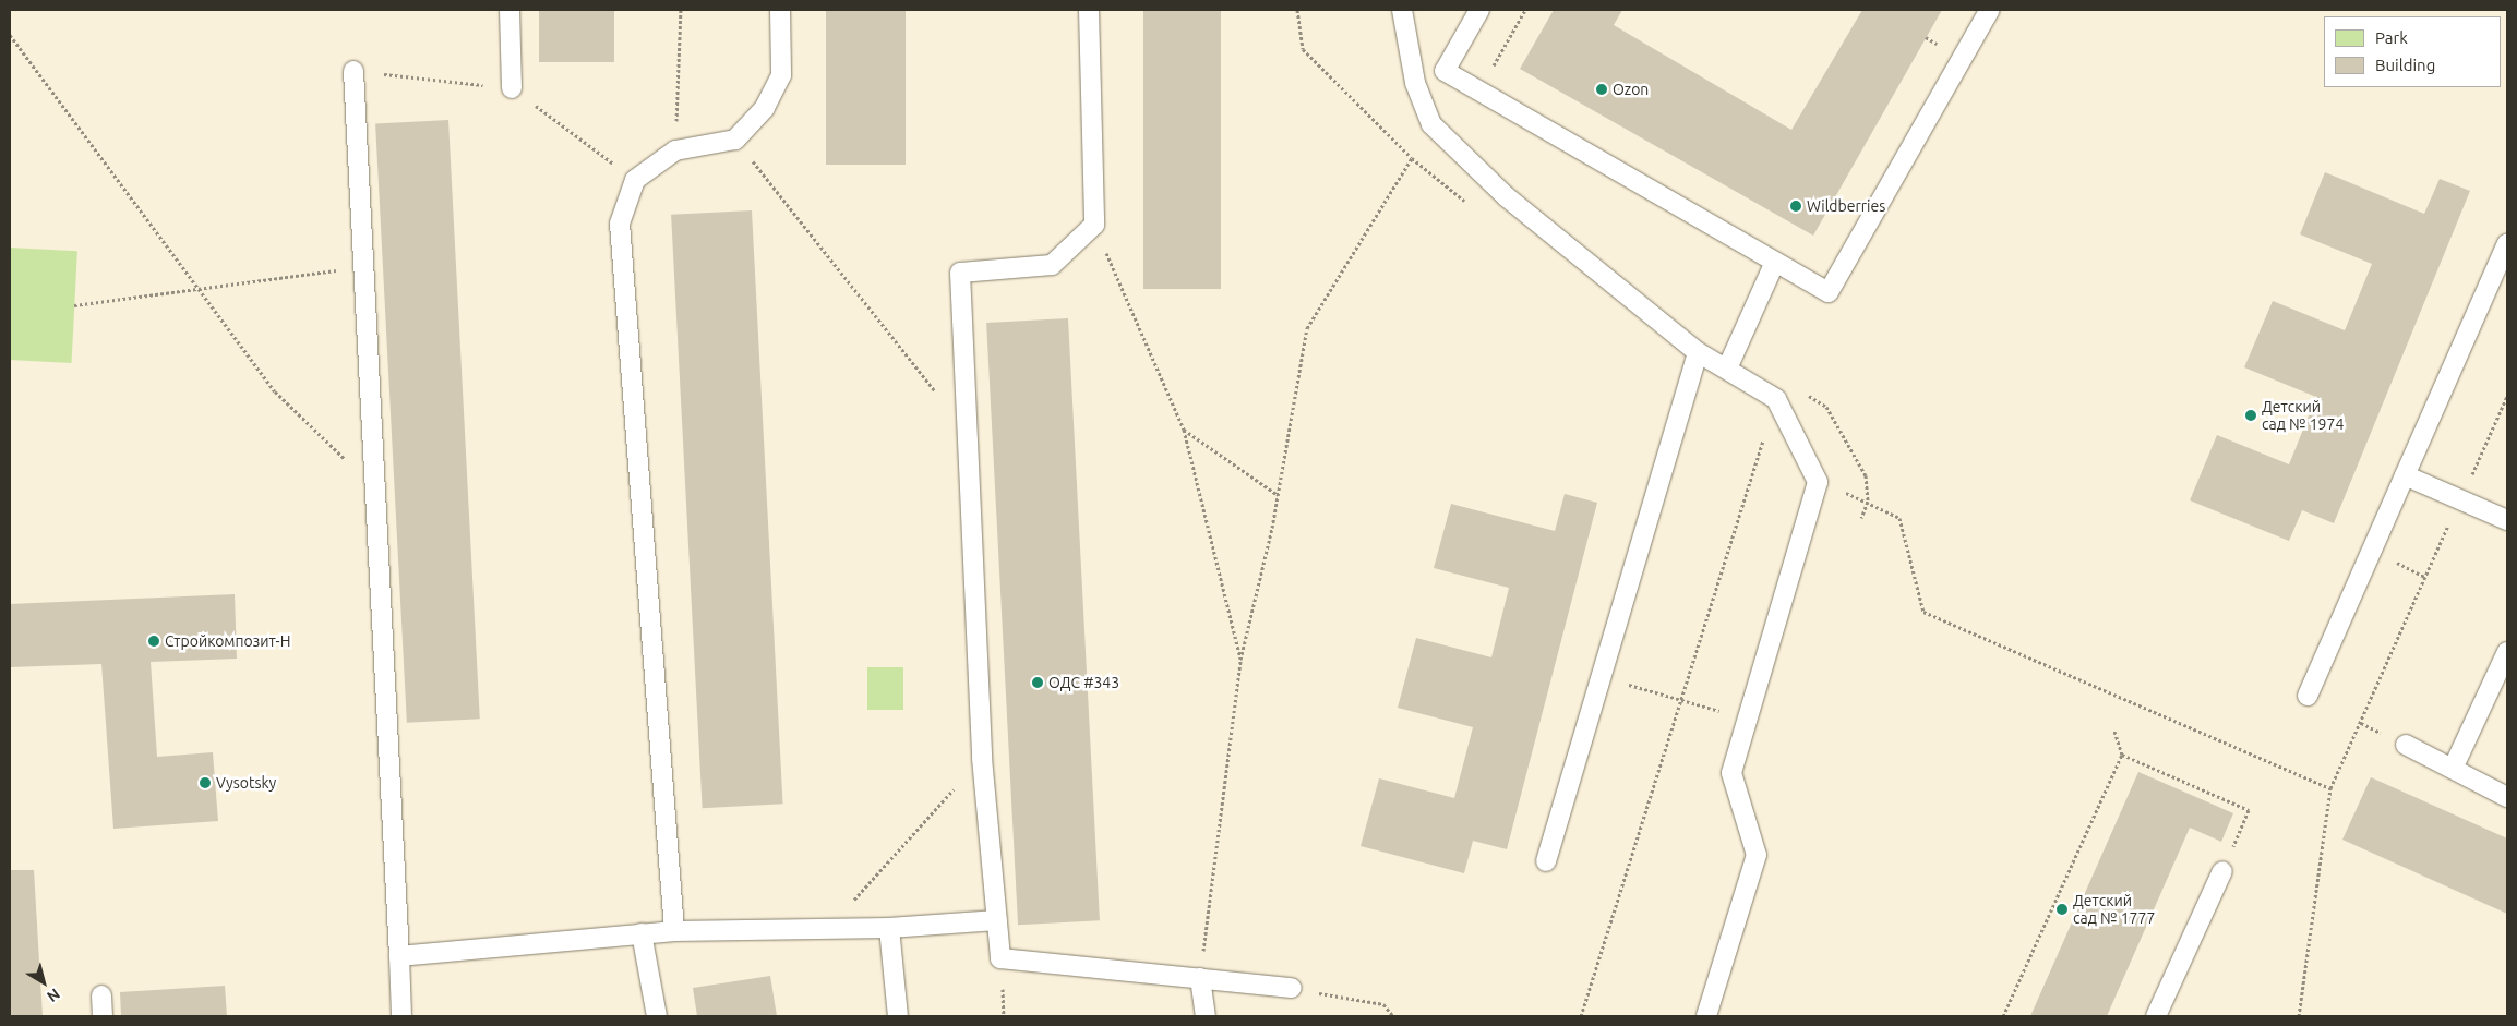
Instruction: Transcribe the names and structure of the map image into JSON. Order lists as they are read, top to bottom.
{
  "places": [
    "Ozon",
    "Wildberries",
    "Детский сад № 1974",
    "Стройкомпозит-Н",
    "ОДС #343",
    "Vysotsky",
    "Детский сад № 1777"
  ],
  "legend": ["Park", "Building"],
  "north": "bottom right"
}
